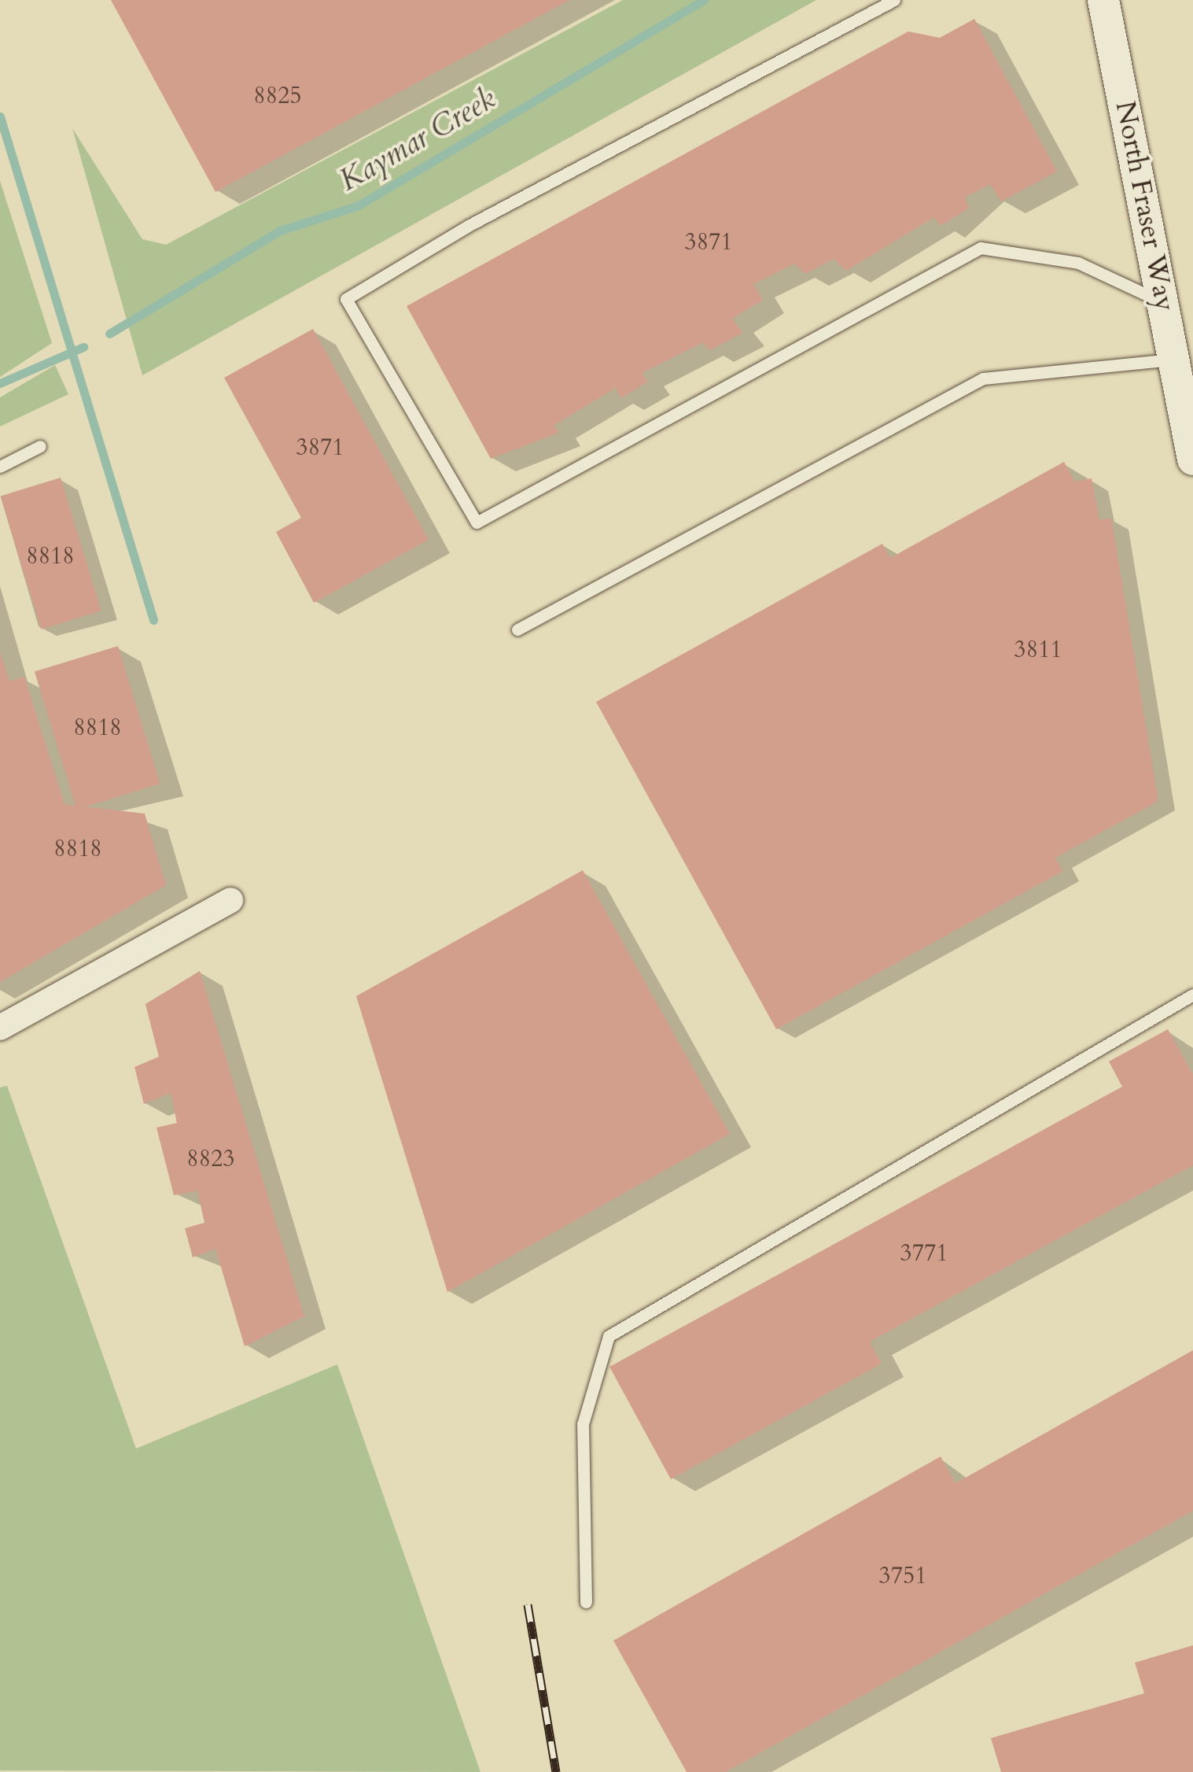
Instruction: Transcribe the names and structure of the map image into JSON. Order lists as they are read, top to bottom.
{
  "streets": {
    "street": ["North Fraser Way"]
  },
  "water": ["Kaymar Creek"],
  "house_numbers": [
    "8825",
    "3871",
    "3871",
    "8818",
    "3811",
    "8818",
    "8818",
    "8823",
    "3771",
    "3751"
  ]
}
